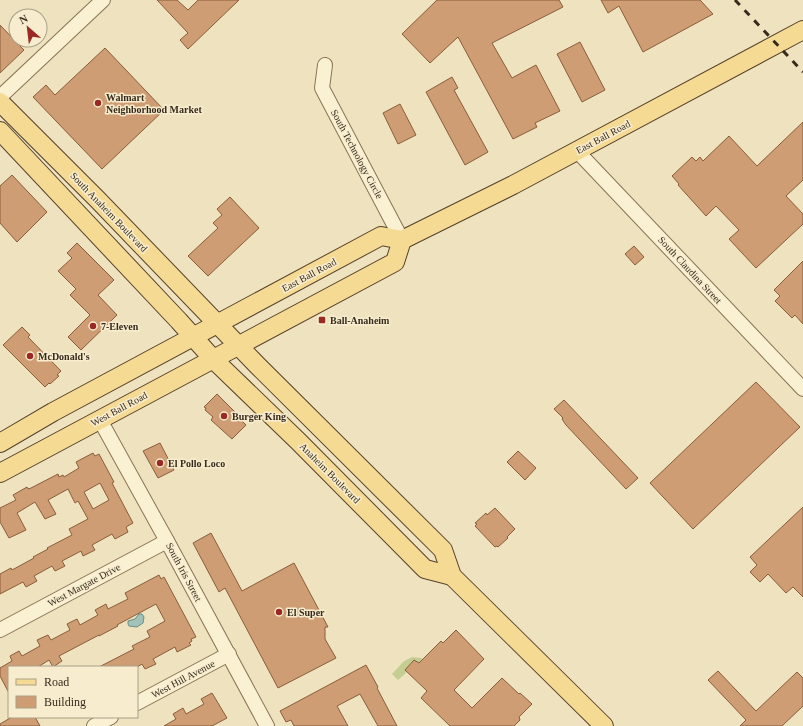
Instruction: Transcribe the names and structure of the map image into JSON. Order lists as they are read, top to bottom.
{
  "streets": {
    "main road": [
      "East Ball Road",
      "South Anaheim Boulevard",
      "West Ball Road",
      "Anaheim Boulevard"
    ],
    "street": [
      "South Technology Circle",
      "South Claudina Street",
      "South Iris Street",
      "West Margate Drive",
      "West Hill Avenue"
    ]
  },
  "crossings": [
    ["East Ball Road", "South Technology Circle"],
    ["East Ball Road", "South Anaheim Boulevard"],
    ["East Ball Road", "South Claudina Street"],
    ["South Anaheim Boulevard", "West Ball Road"],
    ["West Ball Road", "Anaheim Boulevard"],
    ["West Ball Road", "South Iris Street"],
    ["South Iris Street", "West Margate Drive"],
    ["South Iris Street", "West Hill Avenue"]
  ],
  "places": {
    "other": [
      "Walmart Neighborhood Market",
      "7-Eleven",
      "McDonald's",
      "Burger King",
      "El Pollo Loco",
      "El Super"
    ],
    "transit": ["Ball-Anaheim"]
  },
  "legend": ["Road", "Building"],
  "north": "top left"
}
